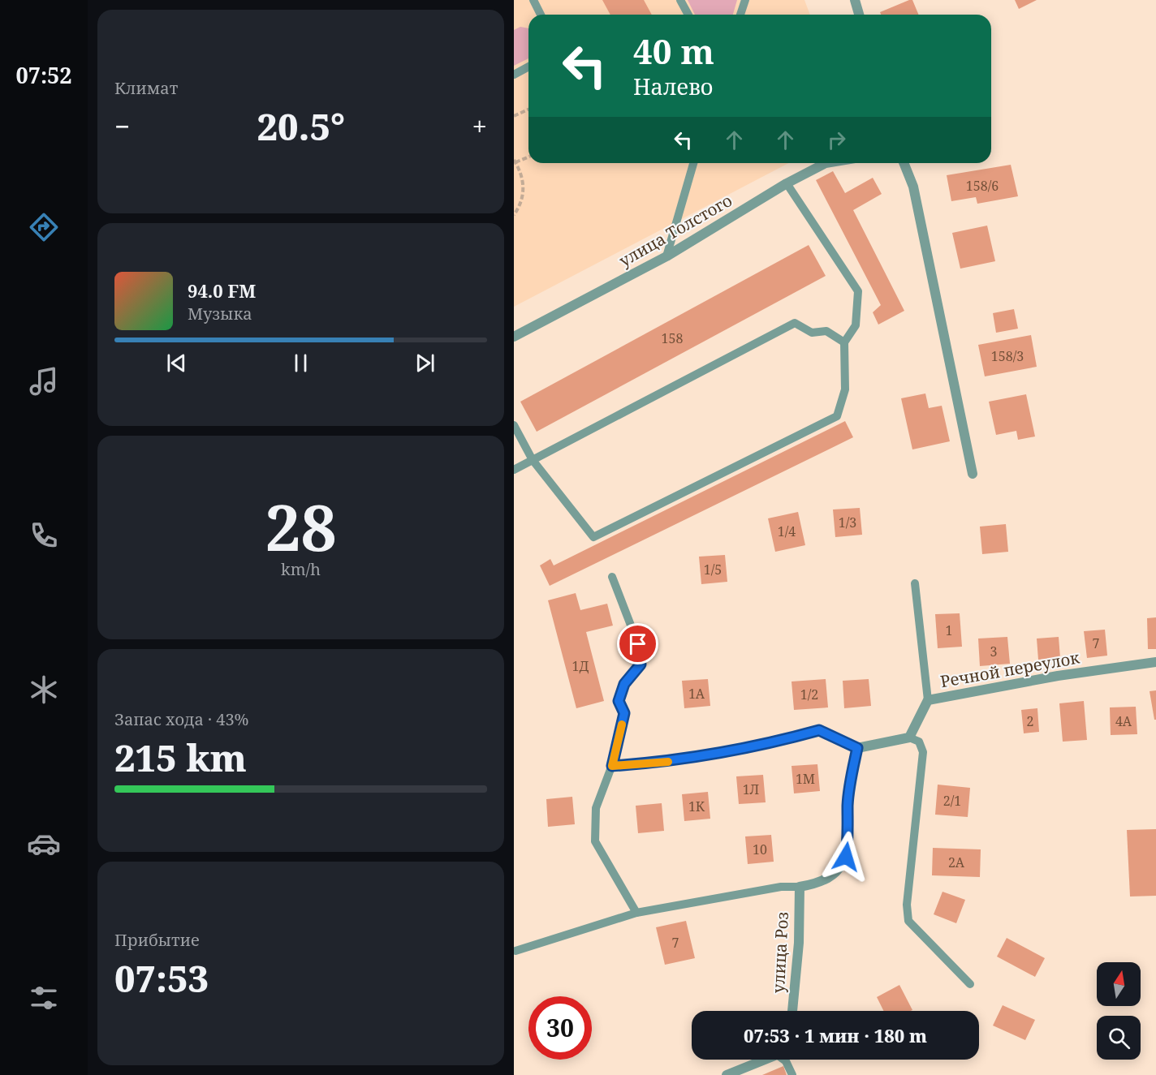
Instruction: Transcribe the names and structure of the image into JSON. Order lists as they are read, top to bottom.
{
  "streets": {
    "street": ["улица Толстого", "Речной переулок", "улица Роз"]
  },
  "house_numbers": [
    "158/6",
    "158",
    "158/3",
    "1/3",
    "1/4",
    "1/5",
    "1",
    "7",
    "3",
    "1Д",
    "1А",
    "1/2",
    "2",
    "4А",
    "1М",
    "1Л",
    "2/1",
    "1К",
    "10",
    "2А",
    "7"
  ],
  "north": "top",
  "page": {
    "tabs": "07:52",
    "tile": [
      "Климат",
      ["28", "km/h"],
      ["Запас хода · 43%", "215 km"],
      ["Прибытие", "07:53"]
    ],
    "turn": ["40 m", "Налево"],
    "heat": ["−", "20.5°", "+"],
    "song": ["94.0 FM", "Музыка"],
    "limit": "30",
    "trip": "07:53 · 1 мин · 180 m"
  }
}
